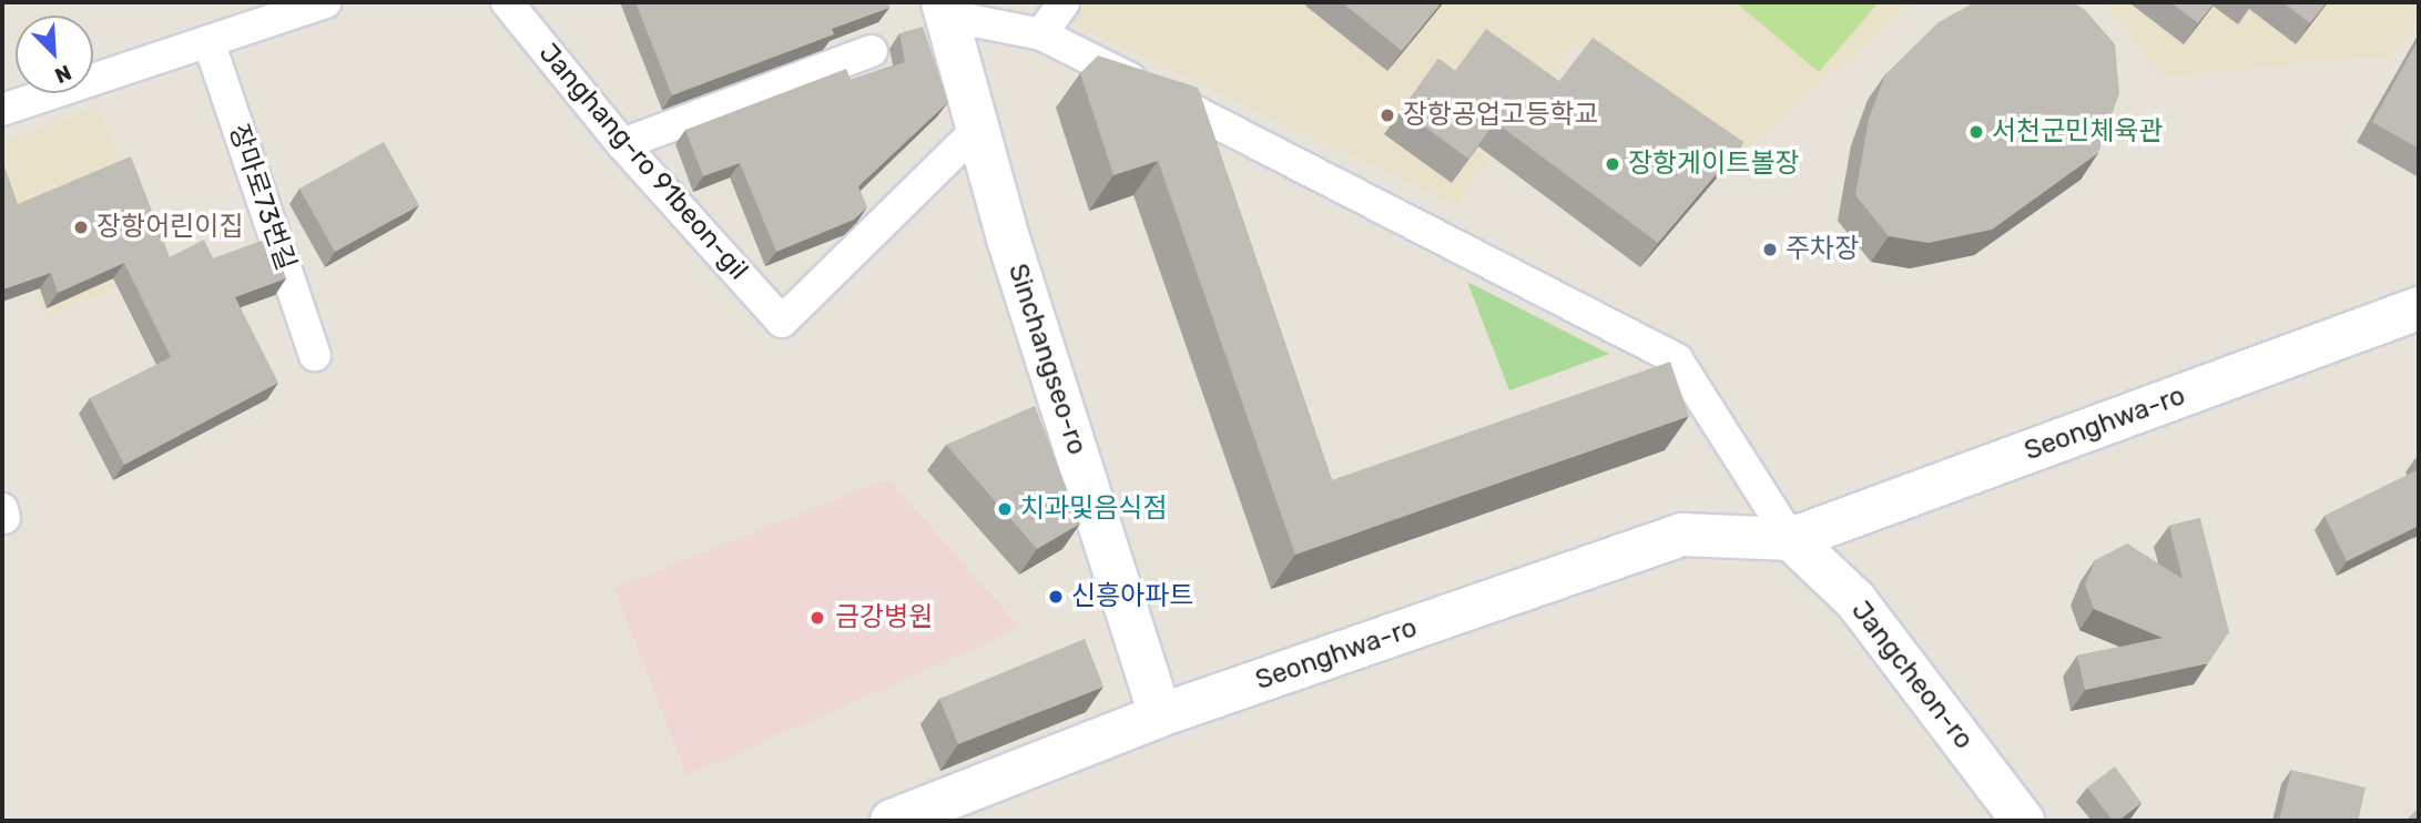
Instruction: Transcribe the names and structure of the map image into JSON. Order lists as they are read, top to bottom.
{
  "streets": {
    "main road": ["Sinchangseo-ro", "Seonghwa-ro", "Jangcheon-ro"],
    "street": ["Janghang-ro 91beon-gil", "장마로73번길"]
  },
  "crossings": [
    ["Janghang-ro 91beon-gil", "Sinchangseo-ro"],
    ["Sinchangseo-ro", "Seonghwa-ro"],
    ["Seonghwa-ro", "Jangcheon-ro"]
  ],
  "places": [
    "장항공업고등학교",
    "서천군민체육관",
    "장항게이트볼장",
    "장항어린이집",
    "주차장",
    "치과및음식점",
    "신흥아파트",
    "금강병원"
  ],
  "north": "bottom right"
}
